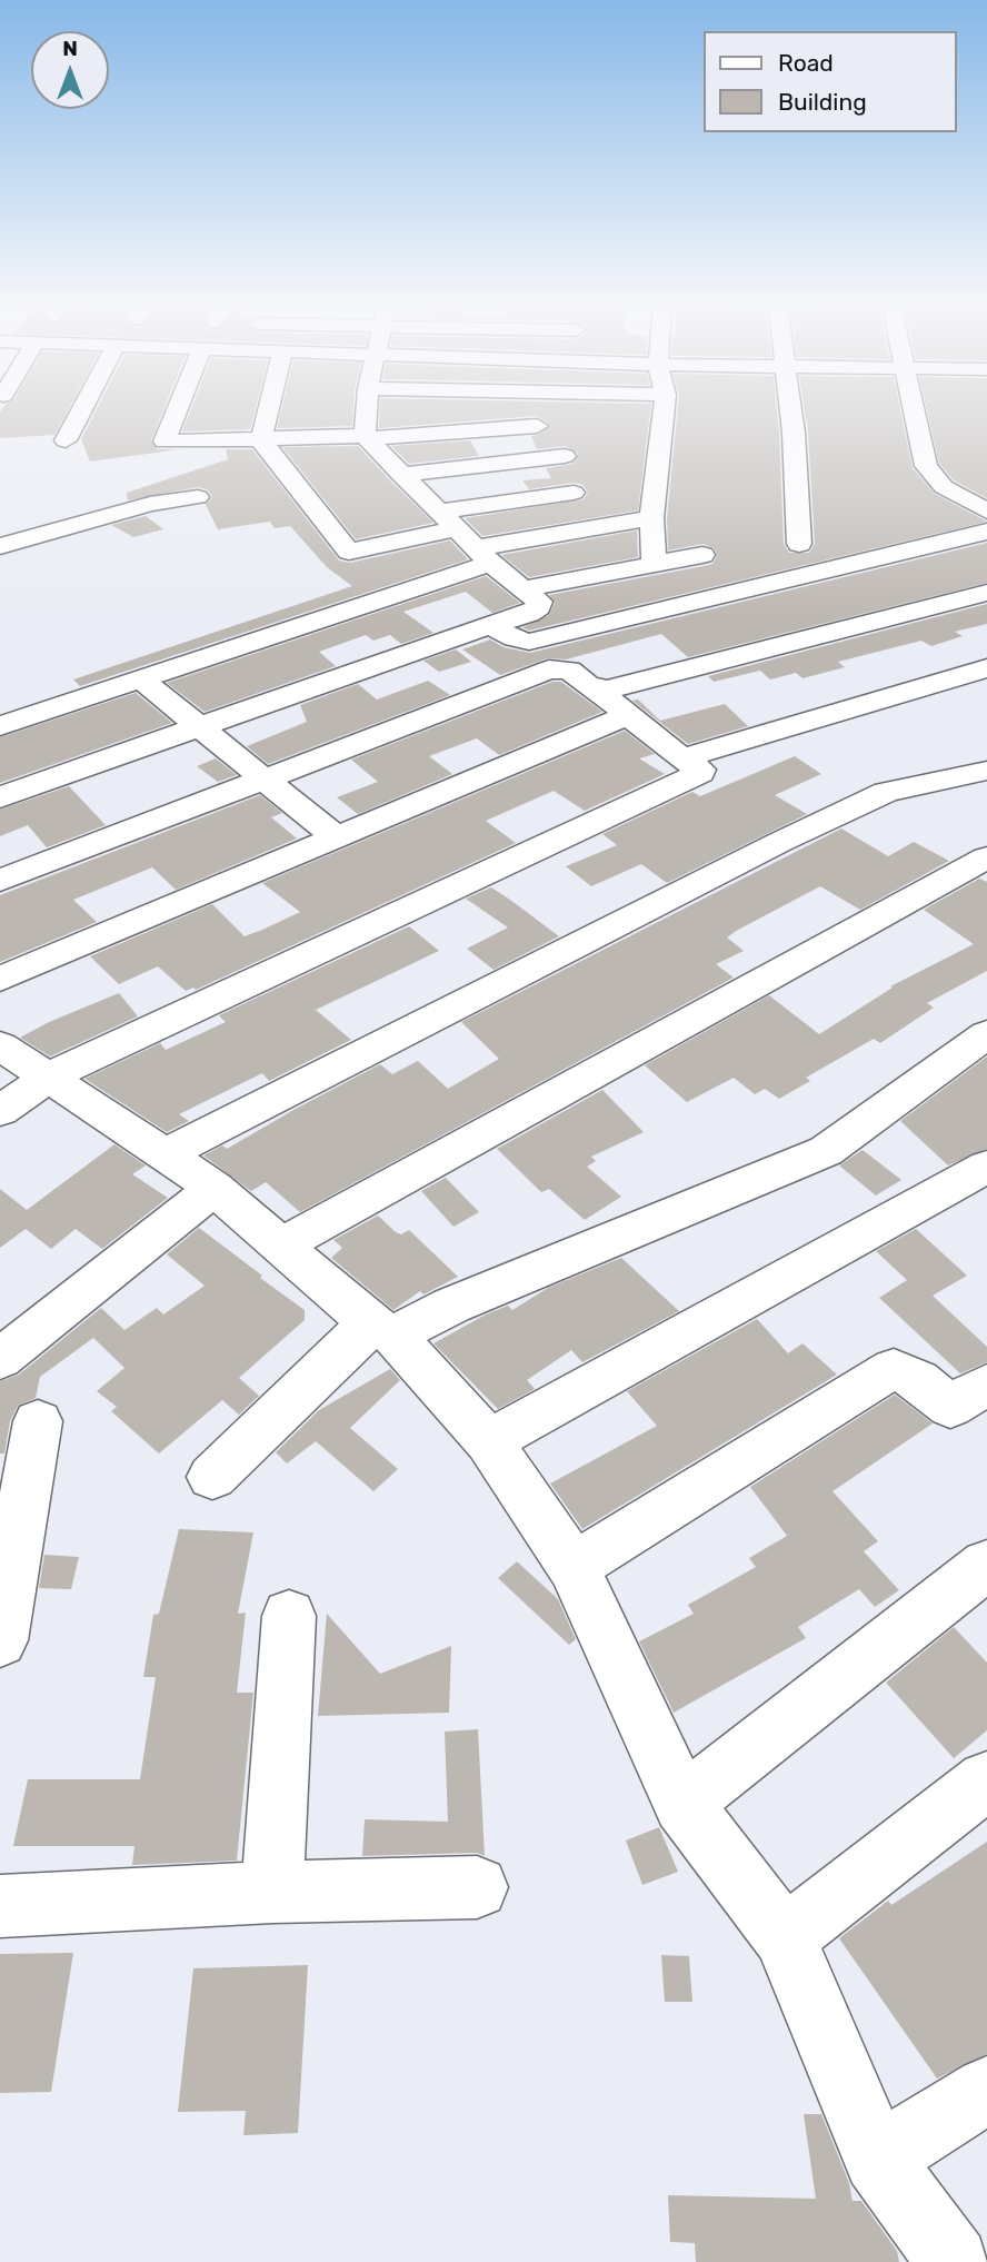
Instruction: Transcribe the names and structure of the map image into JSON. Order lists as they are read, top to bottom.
{
  "legend": ["Road", "Building"],
  "north": "top"
}
